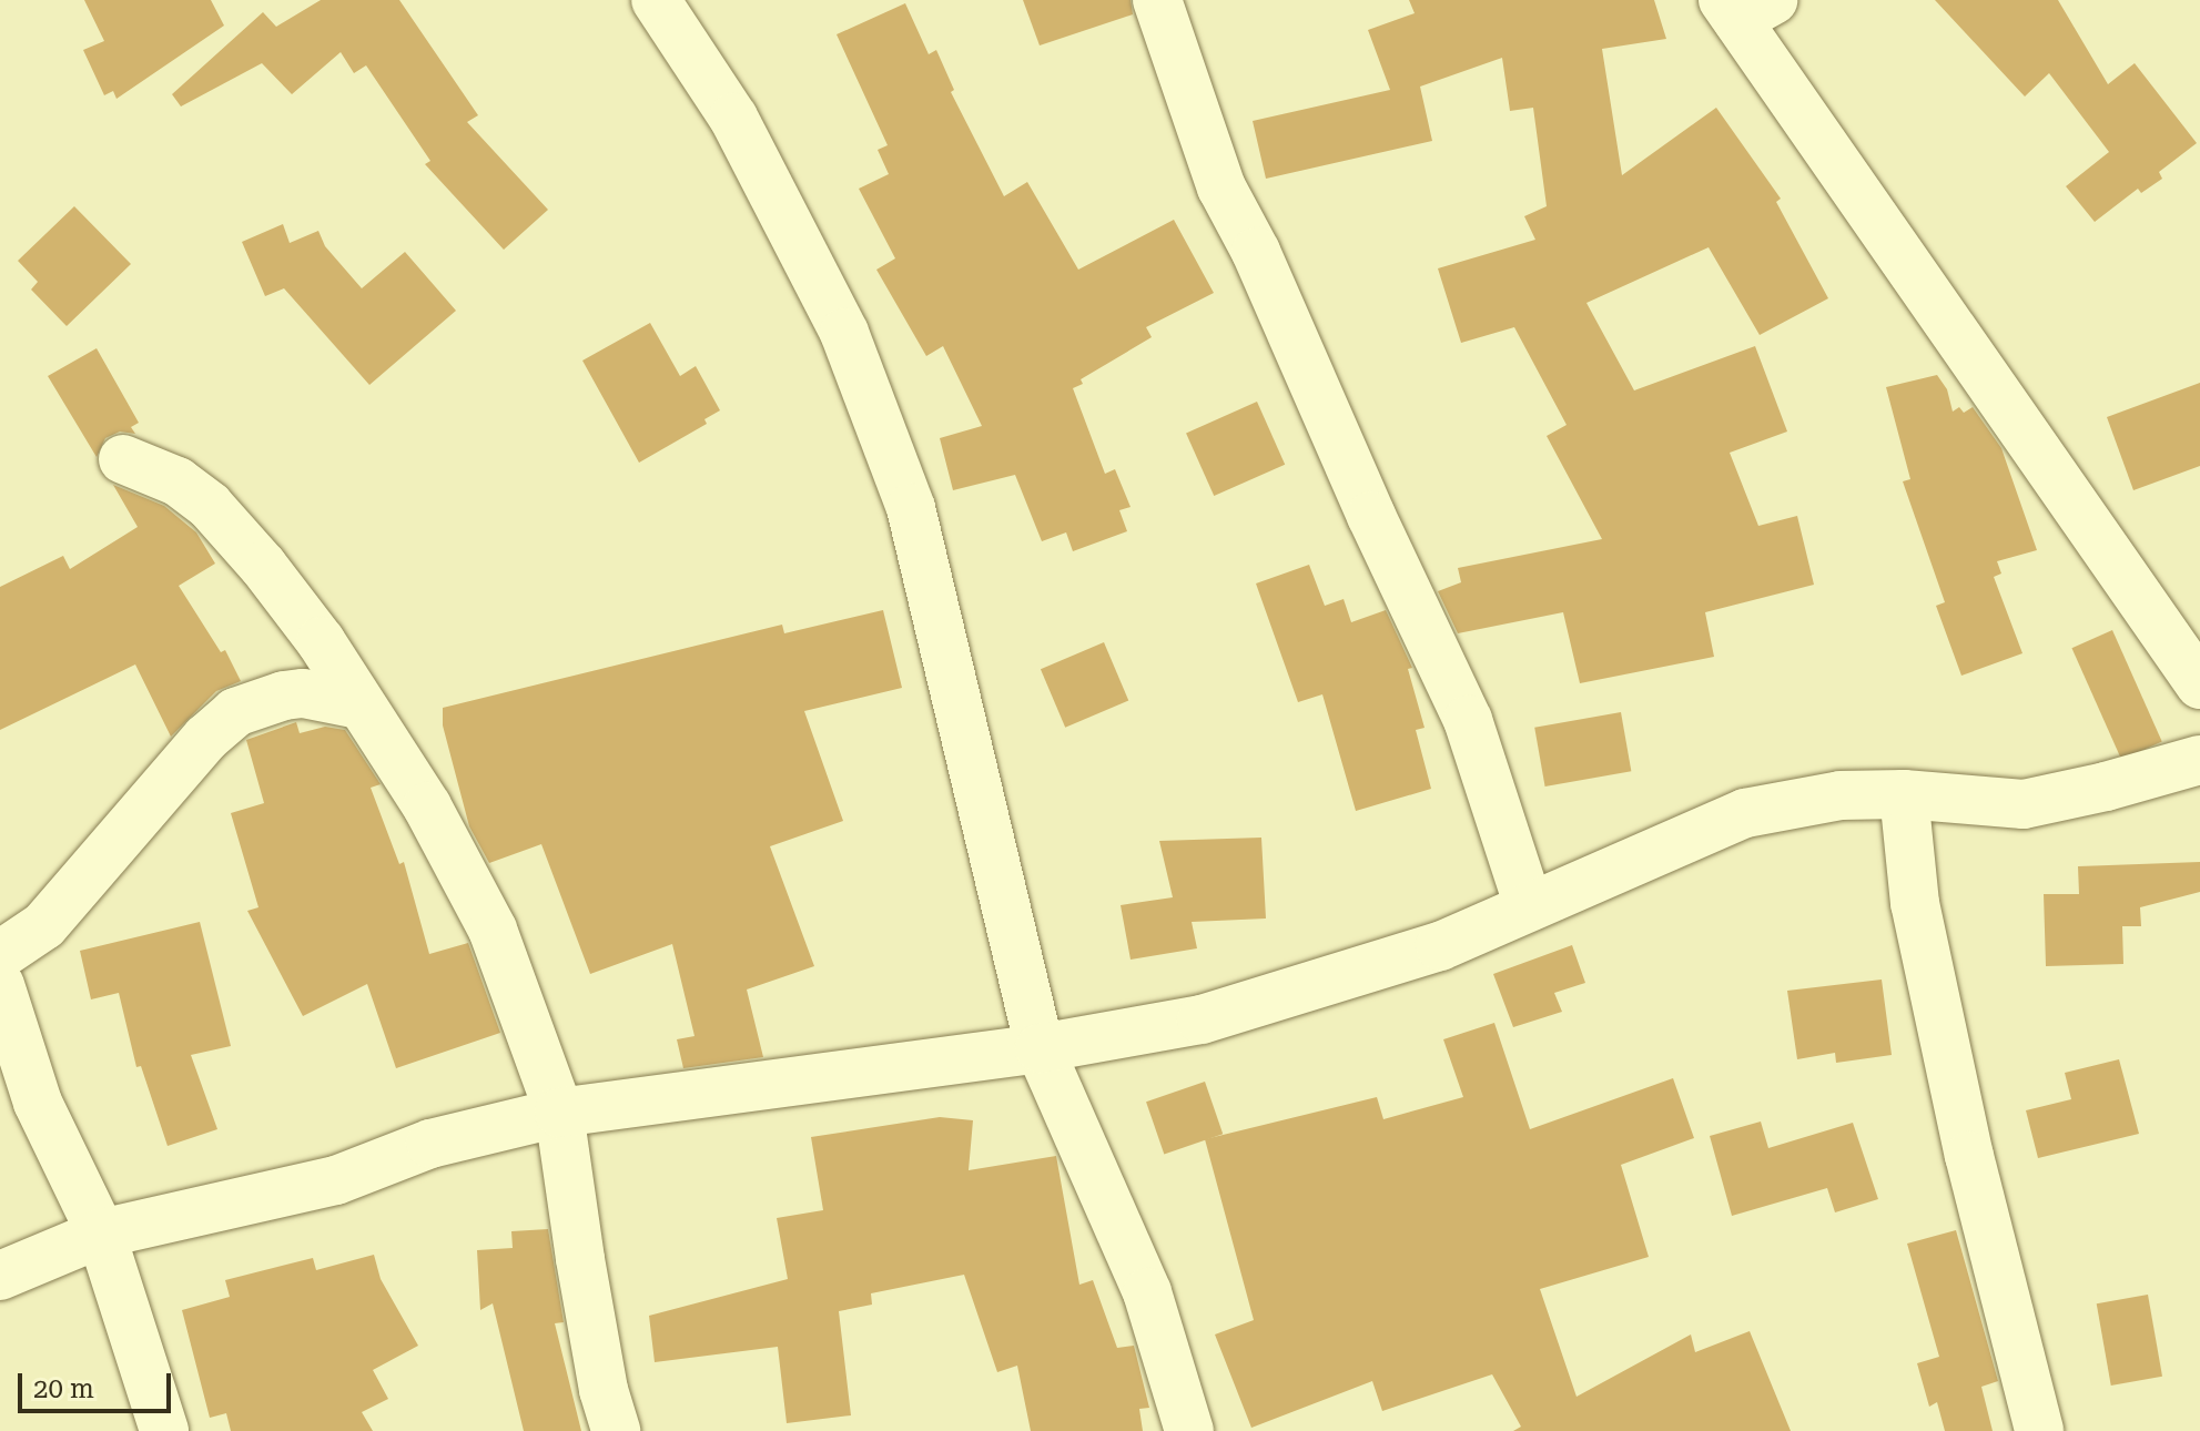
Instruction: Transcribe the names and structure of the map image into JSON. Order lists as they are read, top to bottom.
{
  "scale_bar": "20 m"
}
